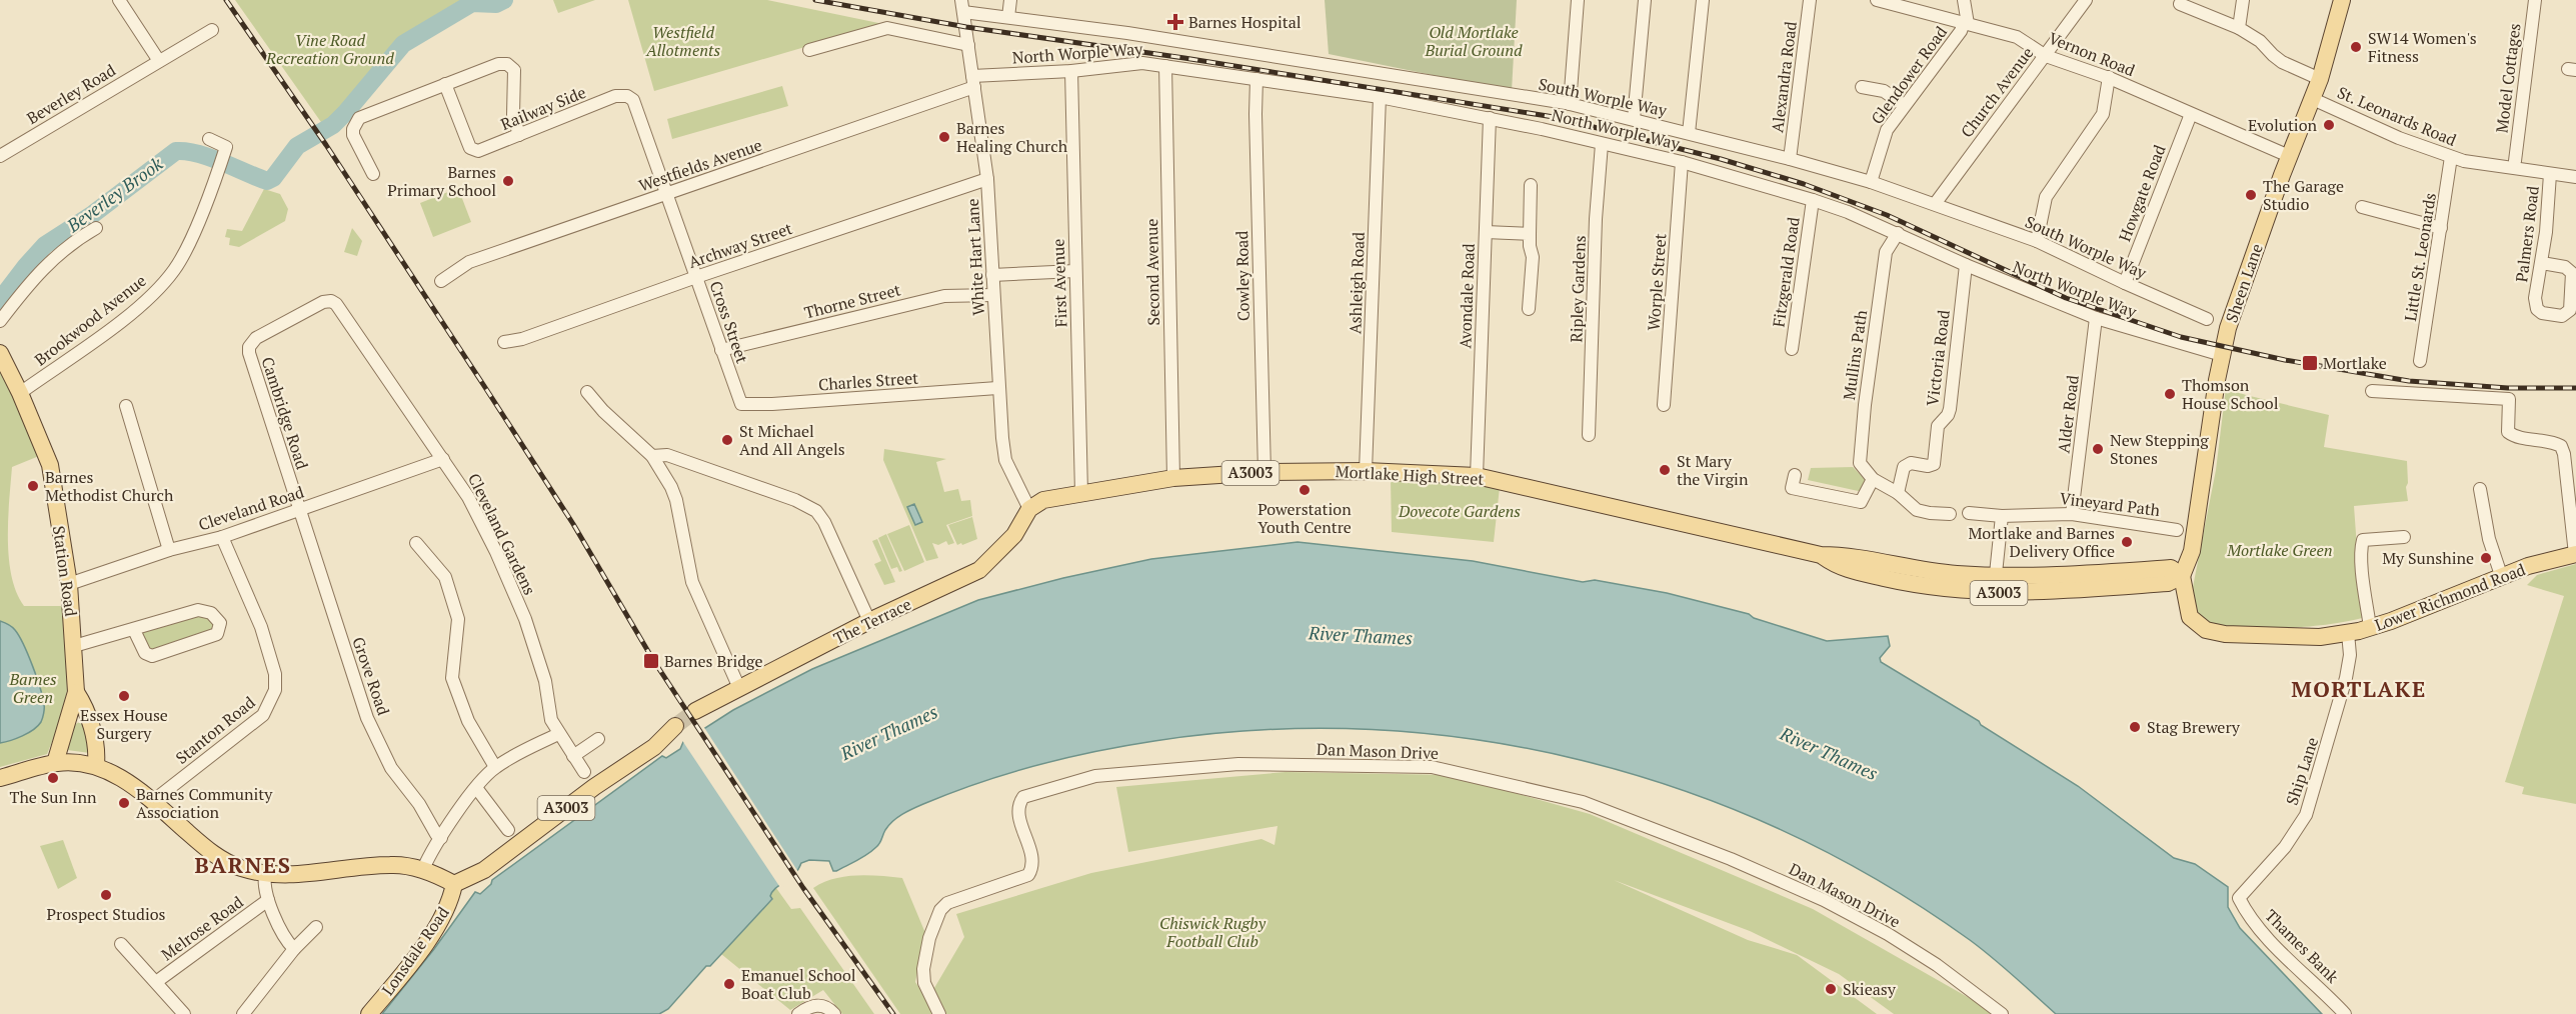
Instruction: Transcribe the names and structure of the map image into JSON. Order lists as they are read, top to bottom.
{
  "streets": {
    "main road": [
      "Sheen Lane",
      "A3003",
      "Mortlake High Street",
      "Station Road",
      "Lower Richmond Road",
      "The Terrace",
      "Lonsdale Road"
    ],
    "street": [
      "North Worple Way",
      "Vernon Road",
      "Glendower Road",
      "Alexandra Road",
      "Model Cottages",
      "Church Avenue",
      "Beverley Road",
      "South Worple Way",
      "Railway Side",
      "St. Leonards Road",
      "Westfields Avenue",
      "Howgate Road",
      "Palmers Road",
      "Archway Street",
      "White Hart Lane",
      "Little St. Leonards",
      "Second Avenue",
      "Fitzgerald Road",
      "Cowley Road",
      "Worple Street",
      "First Avenue",
      "Ashleigh Road",
      "Ripley Gardens",
      "Avondale Road",
      "Thorne Street",
      "Brookwood Avenue",
      "Cross Street",
      "Mullins Path",
      "Victoria Road",
      "Charles Street",
      "Cambridge Road",
      "Alder Road",
      "Vineyard Path",
      "Cleveland Road",
      "Cleveland Gardens",
      "Grove Road",
      "Stanton Road",
      "Dan Mason Drive",
      "Ship Lane",
      "Melrose Road",
      "Thames Bank"
    ]
  },
  "crossings": [
    ["North Worple Way", "Westfields Avenue"],
    ["North Worple Way", "White Hart Lane"],
    ["North Worple Way", "Second Avenue"],
    ["North Worple Way", "Fitzgerald Road"],
    ["North Worple Way", "Cowley Road"],
    ["North Worple Way", "Worple Street"],
    ["North Worple Way", "First Avenue"],
    ["North Worple Way", "Ashleigh Road"],
    ["North Worple Way", "Sheen Lane"],
    ["North Worple Way", "Ripley Gardens"],
    ["North Worple Way", "Avondale Road"],
    ["North Worple Way", "Mullins Path"],
    ["North Worple Way", "Victoria Road"],
    ["North Worple Way", "Alder Road"],
    ["Vernon Road", "Glendower Road"],
    ["Vernon Road", "Church Avenue"],
    ["Vernon Road", "Howgate Road"],
    ["Vernon Road", "Sheen Lane"],
    ["Glendower Road", "South Worple Way"],
    ["Alexandra Road", "South Worple Way"],
    ["Church Avenue", "South Worple Way"],
    ["South Worple Way", "Howgate Road"],
    ["South Worple Way", "White Hart Lane"],
    ["Railway Side", "Cross Street"],
    ["St. Leonards Road", "Palmers Road"],
    ["St. Leonards Road", "Little St. Leonards"],
    ["St. Leonards Road", "Sheen Lane"],
    ["Westfields Avenue", "White Hart Lane"],
    ["Westfields Avenue", "Cross Street"],
    ["Archway Street", "White Hart Lane"],
    ["Archway Street", "Cross Street"],
    ["White Hart Lane", "Thorne Street"],
    ["White Hart Lane", "Charles Street"],
    ["White Hart Lane", "Mortlake High Street"],
    ["White Hart Lane", "The Terrace"],
    ["Second Avenue", "Mortlake High Street"],
    ["Cowley Road", "Mortlake High Street"],
    ["First Avenue", "Mortlake High Street"],
    ["Ashleigh Road", "Mortlake High Street"],
    ["Sheen Lane", "Mortlake High Street"],
    ["Sheen Lane", "Lower Richmond Road"],
    ["Avondale Road", "Mortlake High Street"],
    ["Thorne Street", "Cross Street"],
    ["Brookwood Avenue", "Station Road"],
    ["Cross Street", "Charles Street"],
    ["Cambridge Road", "Cleveland Road"],
    ["Cambridge Road", "Cleveland Gardens"],
    ["Cambridge Road", "Grove Road"],
    ["Alder Road", "Vineyard Path"],
    ["A3003", "Lonsdale Road"],
    ["Mortlake High Street", "Lower Richmond Road"],
    ["Mortlake High Street", "The Terrace"],
    ["Cleveland Road", "Cleveland Gardens"],
    ["Cleveland Road", "Station Road"],
    ["Cleveland Road", "Grove Road"],
    ["Cleveland Road", "Stanton Road"],
    ["Lower Richmond Road", "Ship Lane"],
    ["Ship Lane", "Thames Bank"]
  ],
  "districts": ["MORTLAKE", "BARNES"],
  "water": ["Beverley Brook", "River Thames"],
  "parks": [
    "Westfield Allotments",
    "Old Mortlake Burial Ground",
    "Vine Road Recreation Ground",
    "Dovecote Gardens",
    "Mortlake Green",
    "Barnes Green",
    "Chiswick Rugby Football Club"
  ],
  "places": {
    "health": ["Barnes Hospital"],
    "other": [
      "SW14 Women's Fitness",
      "Evolution",
      "Barnes Healing Church",
      "Barnes Primary School",
      "The Garage Studio",
      "Thomson House School",
      "St Michael And All Angels",
      "New Stepping Stones",
      "St Mary the Virgin",
      "Barnes Methodist Church",
      "Powerstation Youth Centre",
      "Mortlake and Barnes Delivery Office",
      "My Sunshine",
      "Essex House Surgery",
      "Stag Brewery",
      "The Sun Inn",
      "Barnes Community Association",
      "Prospect Studios",
      "Emanuel School Boat Club",
      "Skieasy"
    ],
    "transit": ["Mortlake", "Barnes Bridge"]
  }
}
